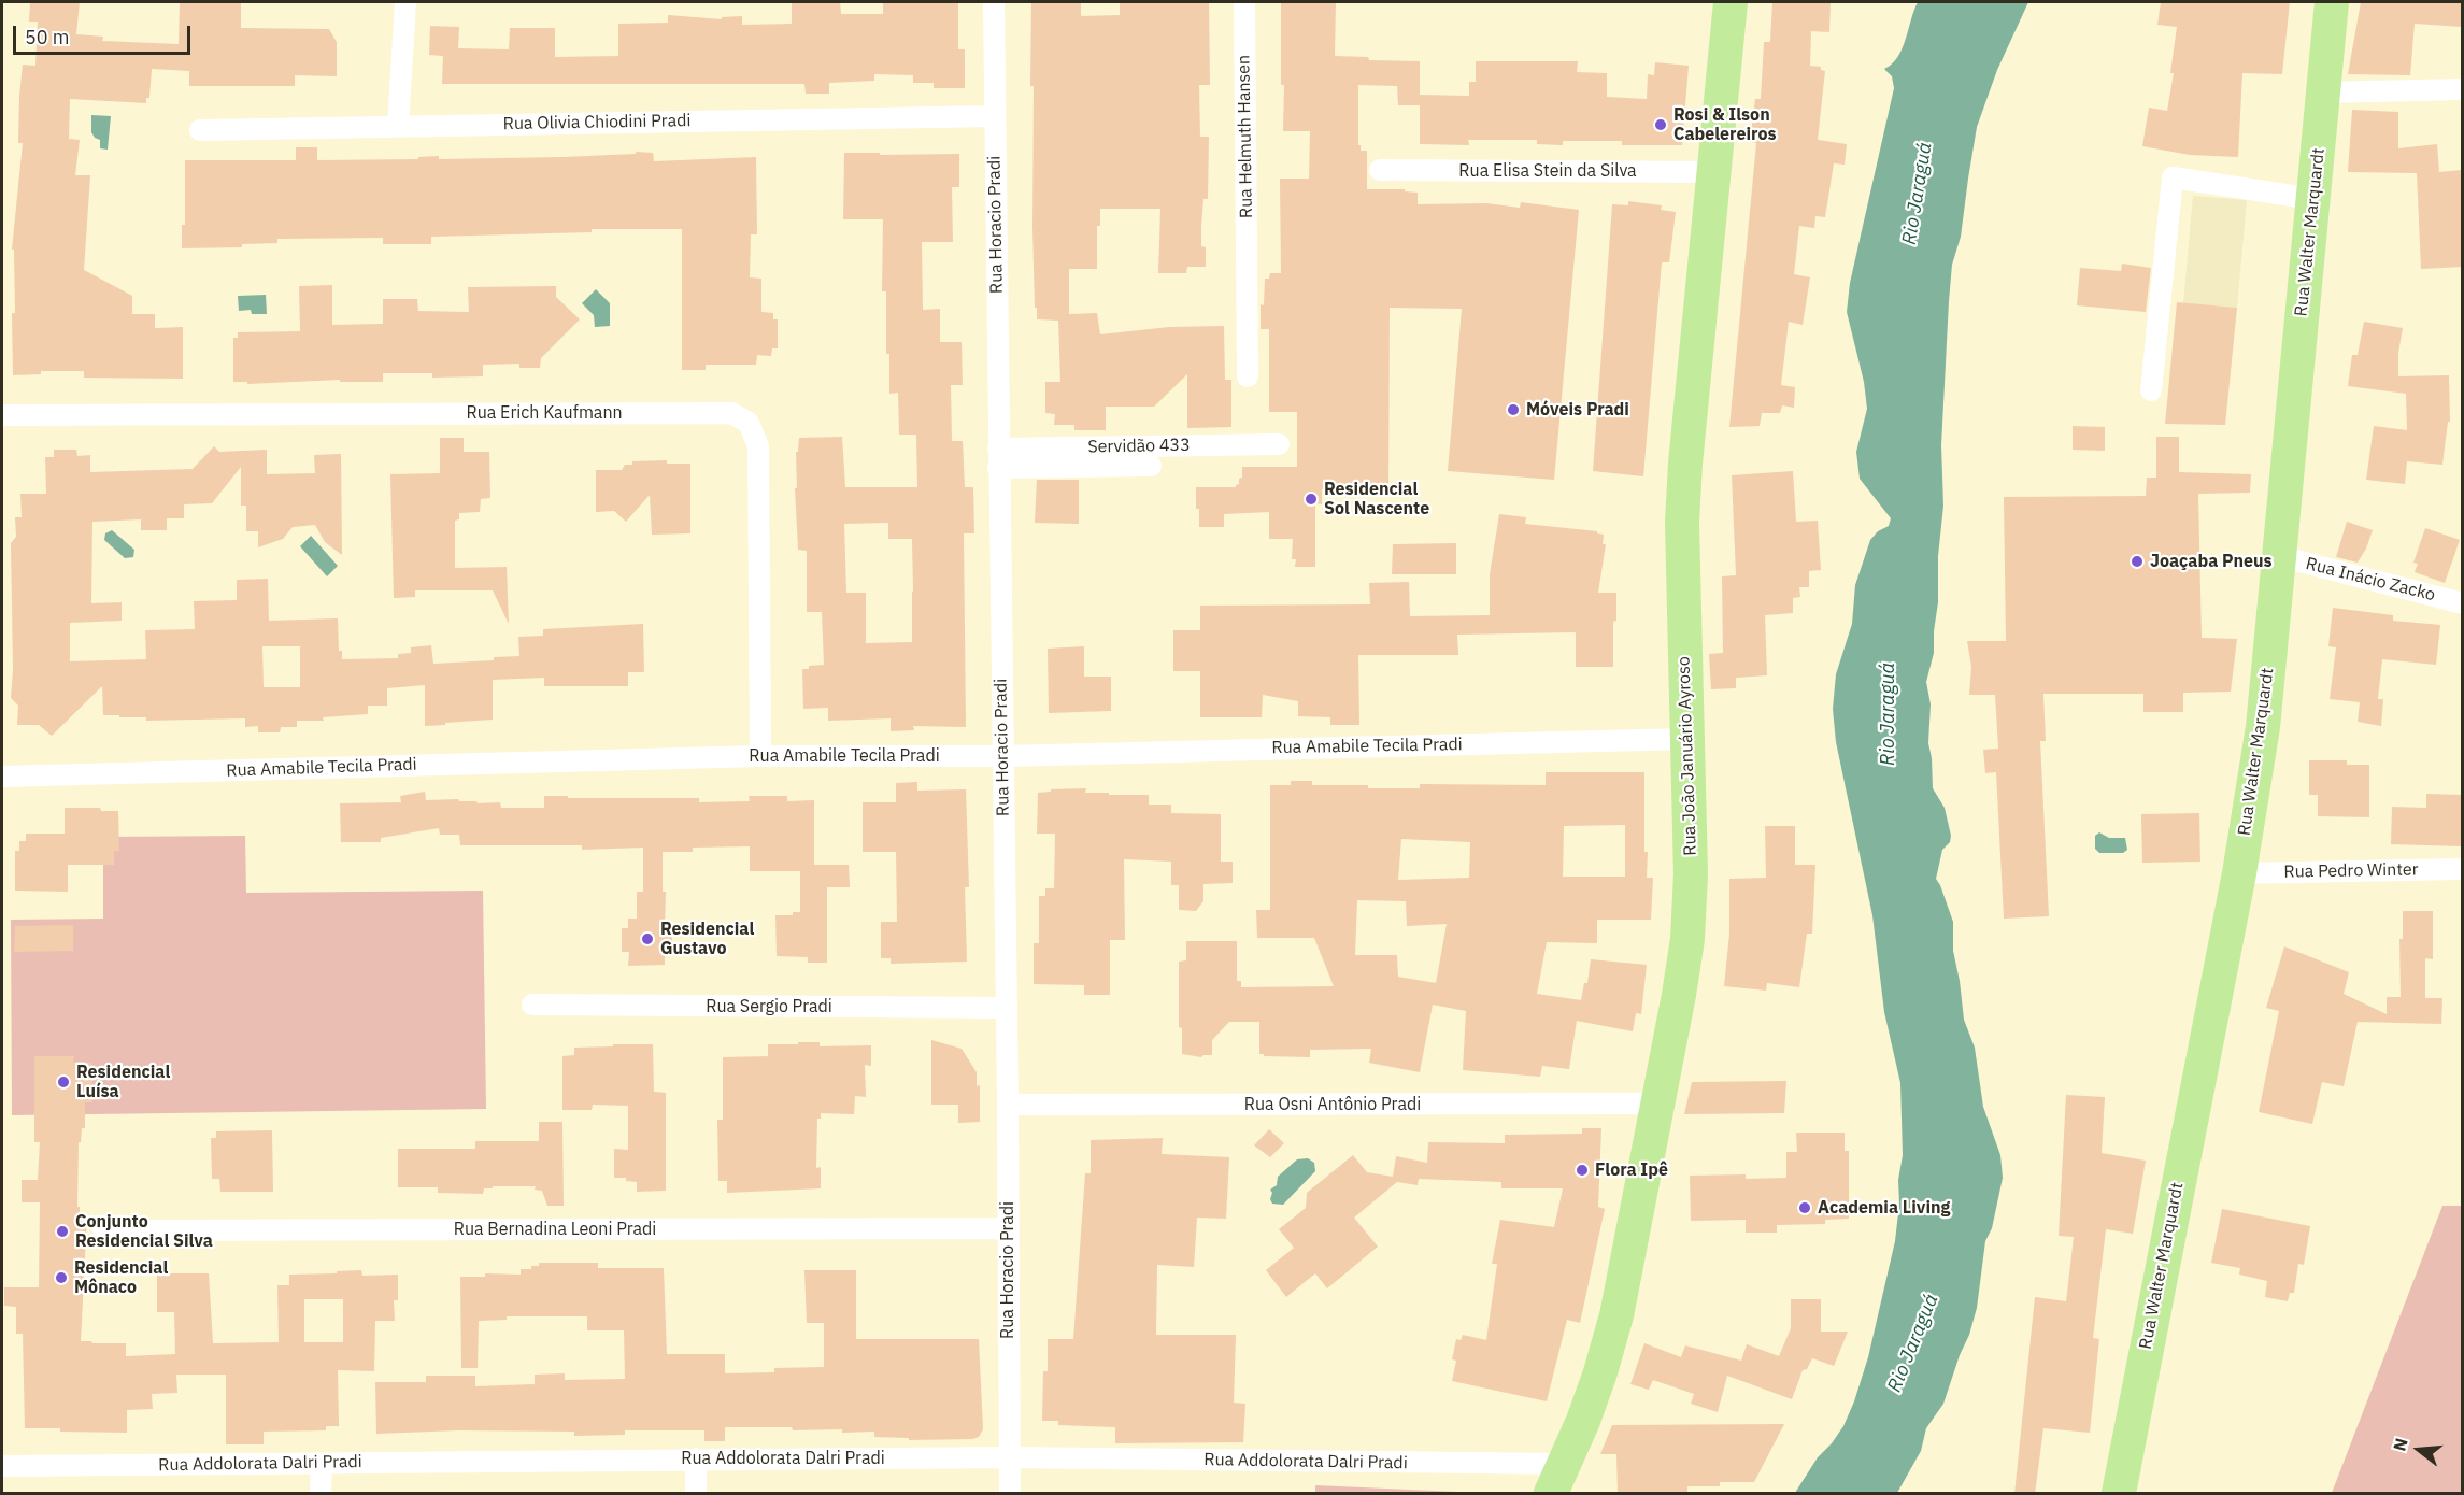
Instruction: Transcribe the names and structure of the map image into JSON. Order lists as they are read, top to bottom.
{
  "streets": {
    "main road": ["Rua Walter Marquardt", "Rua João Januário Ayroso"],
    "street": [
      "Rua Olivia Chiodini Pradi",
      "Rua Helmuth Hansen",
      "Rua Elisa Stein da Silva",
      "Rua Horacio Pradi",
      "Rua Erich Kaufmann",
      "Servidão 433",
      "Rua Inácio Zacko",
      "Rua Amabile Tecila Pradi",
      "Rua Pedro Winter",
      "Rua Sergio Pradi",
      "Rua Osni Antônio Pradi",
      "Rua Bernadina Leoni Pradi",
      "Rua Addolorata Dalri Pradi"
    ]
  },
  "crossings": [
    ["Rua Olivia Chiodini Pradi", "Rua Horacio Pradi"],
    ["Rua Elisa Stein da Silva", "Rua João Januário Ayroso"],
    ["Rua Horacio Pradi", "Servidão 433"],
    ["Rua Horacio Pradi", "Rua Amabile Tecila Pradi"],
    ["Rua Horacio Pradi", "Rua Sergio Pradi"],
    ["Rua Horacio Pradi", "Rua Osni Antônio Pradi"],
    ["Rua Horacio Pradi", "Rua Bernadina Leoni Pradi"],
    ["Rua Horacio Pradi", "Rua Addolorata Dalri Pradi"],
    ["Rua Walter Marquardt", "Rua Inácio Zacko"],
    ["Rua Walter Marquardt", "Rua Pedro Winter"],
    ["Rua Erich Kaufmann", "Rua Amabile Tecila Pradi"],
    ["Rua Amabile Tecila Pradi", "Rua João Januário Ayroso"],
    ["Rua João Januário Ayroso", "Rua Osni Antônio Pradi"],
    ["Rua João Januário Ayroso", "Rua Addolorata Dalri Pradi"]
  ],
  "water": ["Rio Jaraguá"],
  "places": [
    "Rosi & Ilson Cabelereiros",
    "Móveis Pradi",
    "Residencial Sol Nascente",
    "Joaçaba Pneus",
    "Residencial Gustavo",
    "Residencial Luísa",
    "Flora Ipê",
    "Academia Living",
    "Conjunto Residencial Silva",
    "Residencial Mônaco"
  ],
  "scale_bar": "50 m",
  "north": "left"
}
